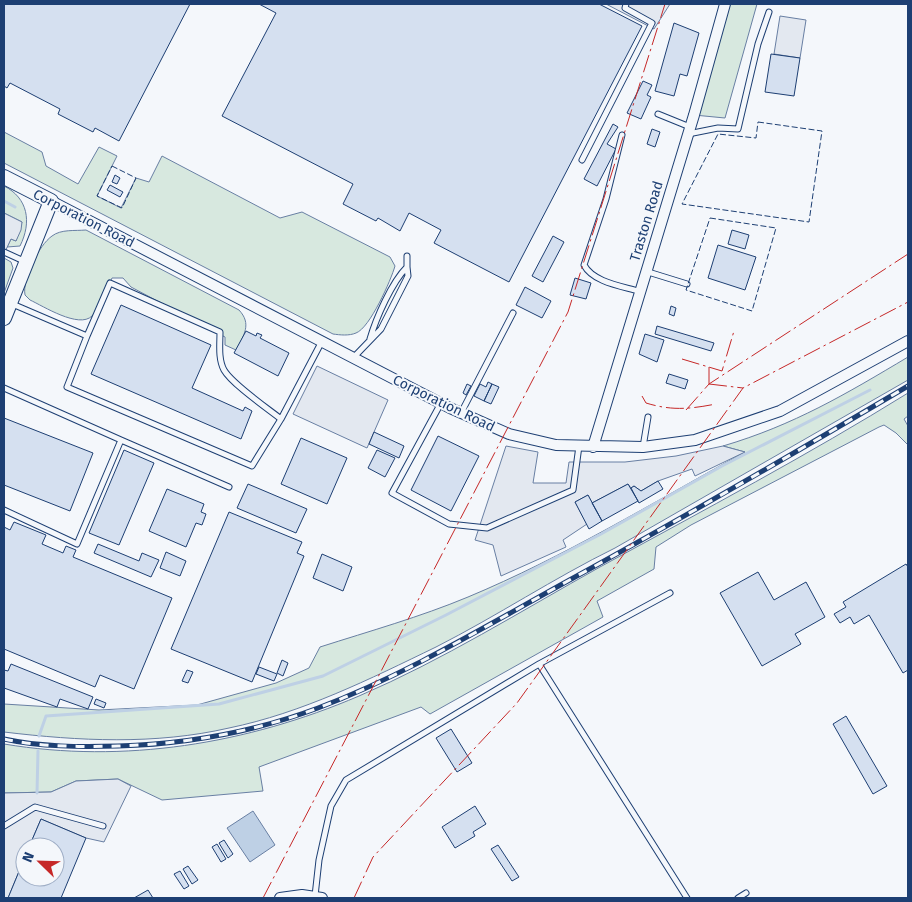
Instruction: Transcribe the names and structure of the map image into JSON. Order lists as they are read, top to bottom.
{
  "streets": {
    "street": ["Corporation Road", "Traston Road"]
  },
  "crossings": [
    ["Corporation Road", "Traston Road"]
  ],
  "north": "top left"
}
